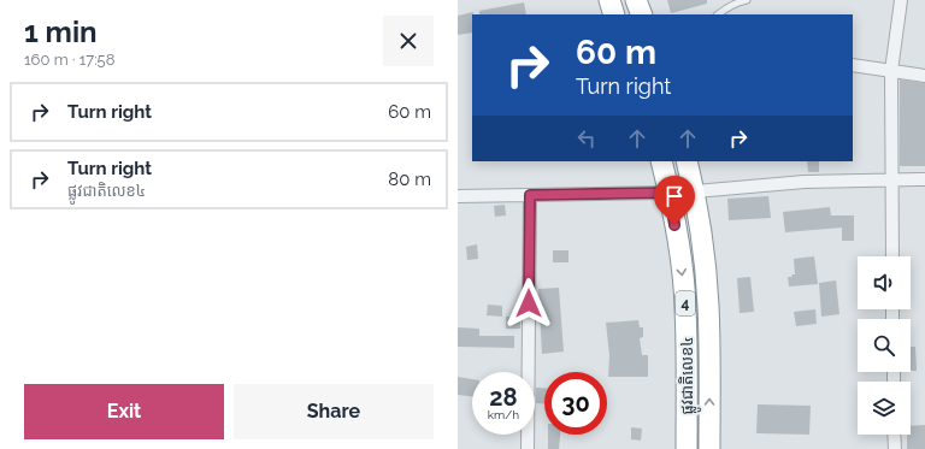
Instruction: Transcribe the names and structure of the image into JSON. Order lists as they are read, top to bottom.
{
  "streets": {
    "highway": ["4", "ផ្លូវជាតិលេខ៤"]
  },
  "page": {
    "heading": ["1 min", "160 m · 17:58"],
    "turn": ["60 m", "Turn right"],
    "list": [
      {
        "name": "Turn right",
        "value": "60 m"
      },
      {
        "name": "Turn right",
        "note": "ផ្លូវជាតិលេខ៤",
        "value": "80 m"
      }
    ],
    "speed": "28 km/h",
    "limit": "30",
    "buttons": ["Exit", "Share"]
  }
}
